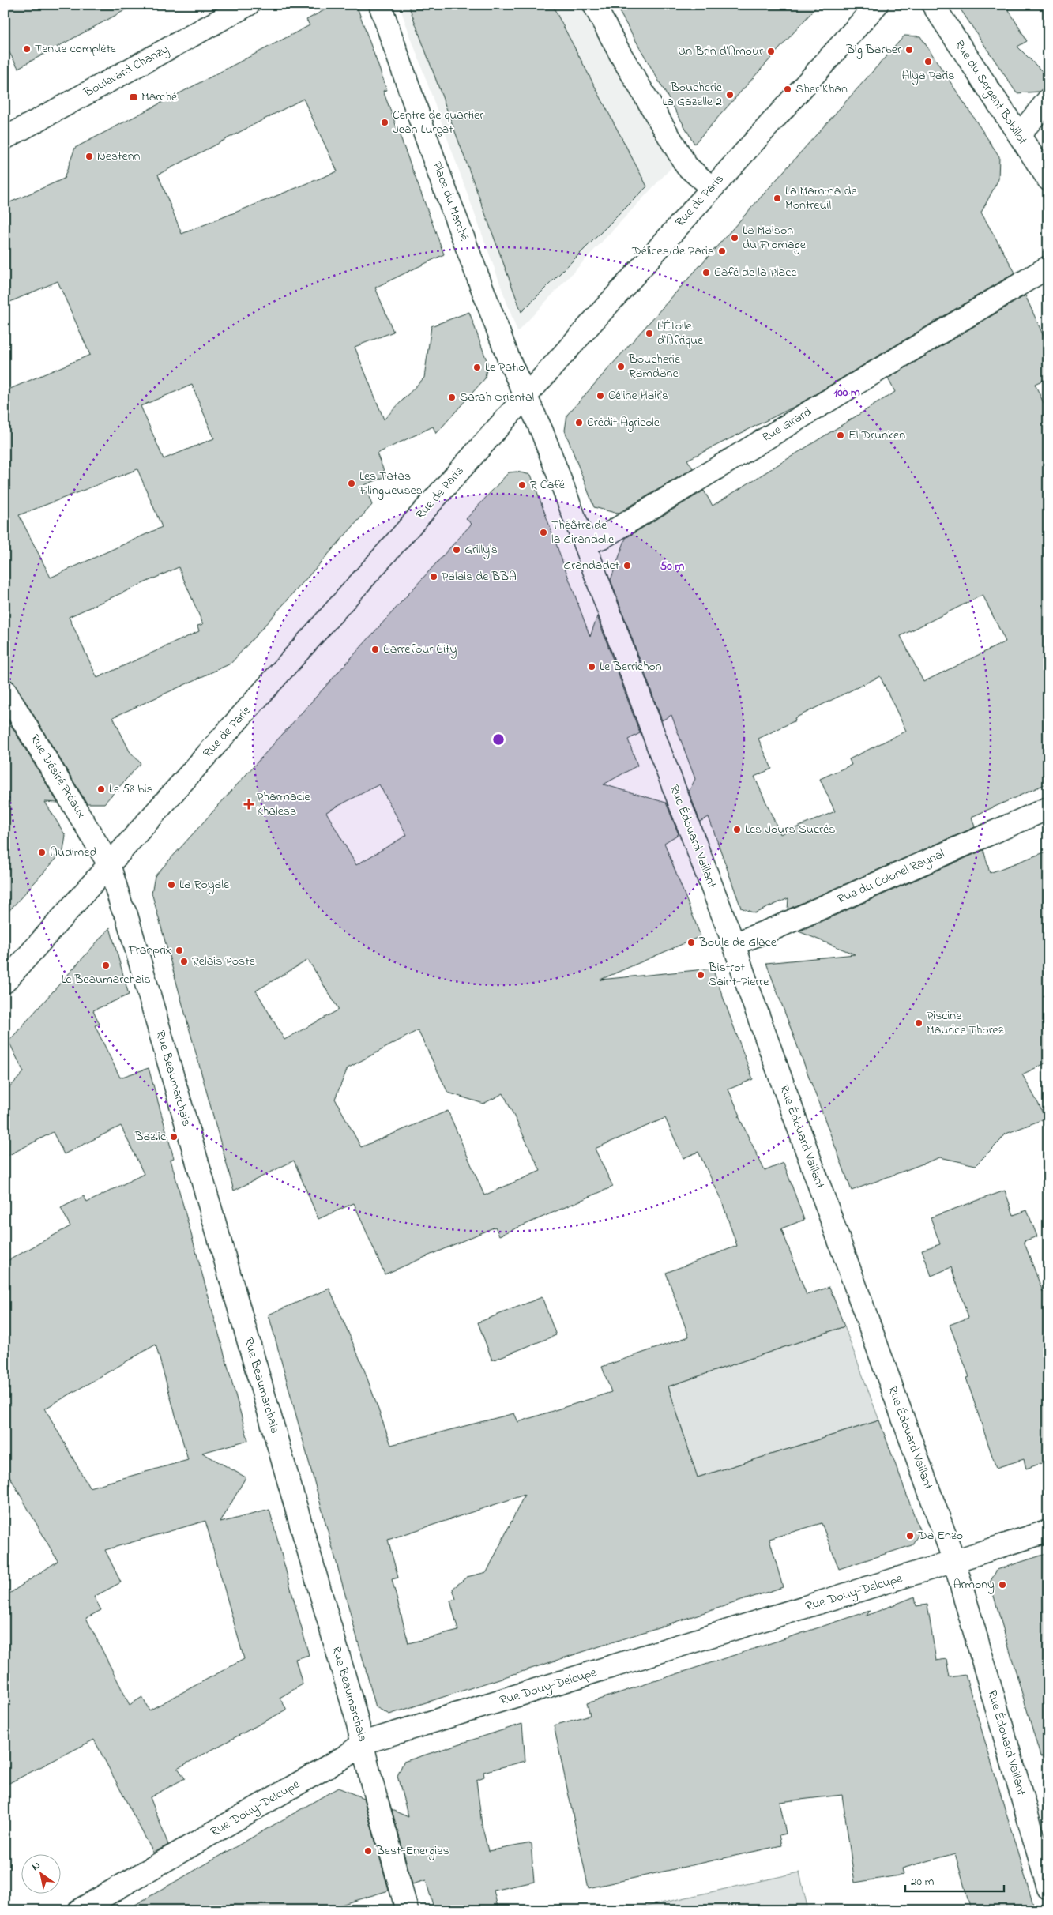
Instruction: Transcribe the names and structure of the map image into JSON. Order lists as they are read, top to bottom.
{
  "streets": {
    "street": [
      "Boulevard Chanzy",
      "Rue du Sergent Bobillot",
      "Rue de Paris",
      "Place du Marché",
      "Rue Girard",
      "Rue Désiré Préaux",
      "Rue Édouard Vaillant",
      "Rue du Colonel Raynal",
      "Rue Beaumarchais",
      "Rue Douy-Delcupe"
    ]
  },
  "crossings": [
    ["Rue de Paris", "Place du Marché"],
    ["Rue de Paris", "Rue Désiré Préaux"],
    ["Rue de Paris", "Rue Édouard Vaillant"],
    ["Rue de Paris", "Rue Beaumarchais"],
    ["Place du Marché", "Rue Édouard Vaillant"],
    ["Rue Girard", "Rue Édouard Vaillant"],
    ["Rue Désiré Préaux", "Rue Beaumarchais"],
    ["Rue Édouard Vaillant", "Rue du Colonel Raynal"],
    ["Rue Édouard Vaillant", "Rue Douy-Delcupe"],
    ["Rue Beaumarchais", "Rue Douy-Delcupe"]
  ],
  "places": {
    "other": [
      "Tenue complète",
      "Big Barber",
      "Un Brin d'Amour",
      "Alya Paris",
      "Sher Khan",
      "Boucherie La Gazelle 2",
      "Centre de quartier Jean Lurçat",
      "Nestenn",
      "La Mamma de Montreuil",
      "La Maison du Fromage",
      "Délices de Paris",
      "Café de la Place",
      "L'Étoile d'Afrique",
      "Boucherie Ramdane",
      "Le Patio",
      "Céline Hair's",
      "Sarah Oriental",
      "Crédit Agricole",
      "El Drunken",
      "Les Tatas Flingueuses",
      "R Café",
      "Théâtre de la Girandolle",
      "Grilly's",
      "Grandadet",
      "Palais de BBA",
      "Carrefour City",
      "Le Berrichon",
      "Le 58 bis",
      "Les Jours Sucrés",
      "Audimed",
      "La Royale",
      "Boule de Glace",
      "Franprix",
      "Relais Poste",
      "Le Beaumarchais",
      "Bistrot Saint-Pierre",
      "Piscine Maurice Thorez",
      "Baz.ic",
      "Da Enzo",
      "Armony",
      "Best-Energies"
    ],
    "transit": ["Marché"],
    "health": ["Pharmacie Khaless"]
  },
  "scale_bar": "20 m",
  "north": "top left",
  "rings": ["100 m", "50 m"]
}
